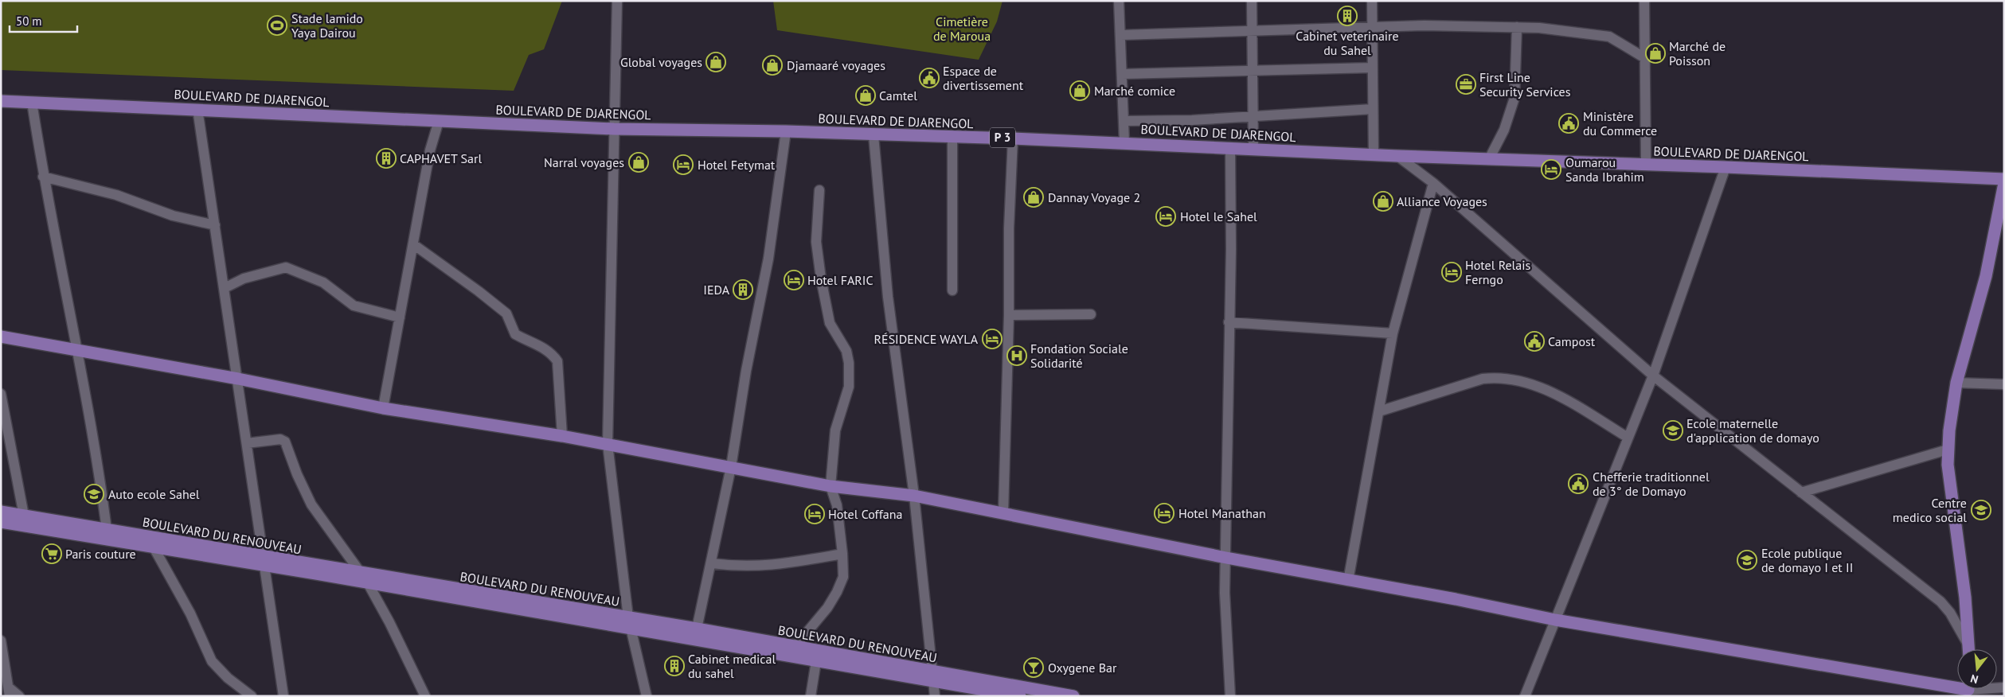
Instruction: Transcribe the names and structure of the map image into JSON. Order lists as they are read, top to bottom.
{
  "streets": {
    "main road": ["BOULEVARD DE DJARENGOL", "P 3", "BOULEVARD DU RENOUVEAU"]
  },
  "parks": ["Cimetière de Maroua"],
  "places": {
    "building": [
      "Cabinet veterinaire du Sahel",
      "CAPHAVET Sarl",
      "IEDA",
      "Cabinet medical du sahel"
    ],
    "sports": ["Stade lamido Yaya Dairou"],
    "shop": [
      "Marché de Poisson",
      "Global voyages",
      "Djamaaré voyages",
      "Marché comice",
      "Camtel",
      "Narral voyages",
      "Dannay Voyage 2",
      "Alliance Voyages"
    ],
    "public building": [
      "Espace de divertissement",
      "Ministère du Commerce",
      "Campost",
      "Chefferie traditionnel de 3° de Domayo"
    ],
    "office": ["First Line Security Services"],
    "hotel": [
      "Hotel Fetymat",
      "Oumarou Sanda Ibrahim",
      "Hotel le Sahel",
      "Hotel Relais Ferngo",
      "Hotel FARIC",
      "RÉSIDENCE WAYLA",
      "Hotel Manathan",
      "Hotel Coffana"
    ],
    "hospital": ["Fondation Sociale Solidarité"],
    "school or university": [
      "Ecole maternelle d'application de domayo",
      "Auto ecole Sahel",
      "Centre medico social",
      "Ecole publique de domayo I et II"
    ],
    "supermarket": ["Paris couture"],
    "bar": ["Oxygene Bar"]
  },
  "scale_bar": "50 m",
  "north": "bottom"
}
